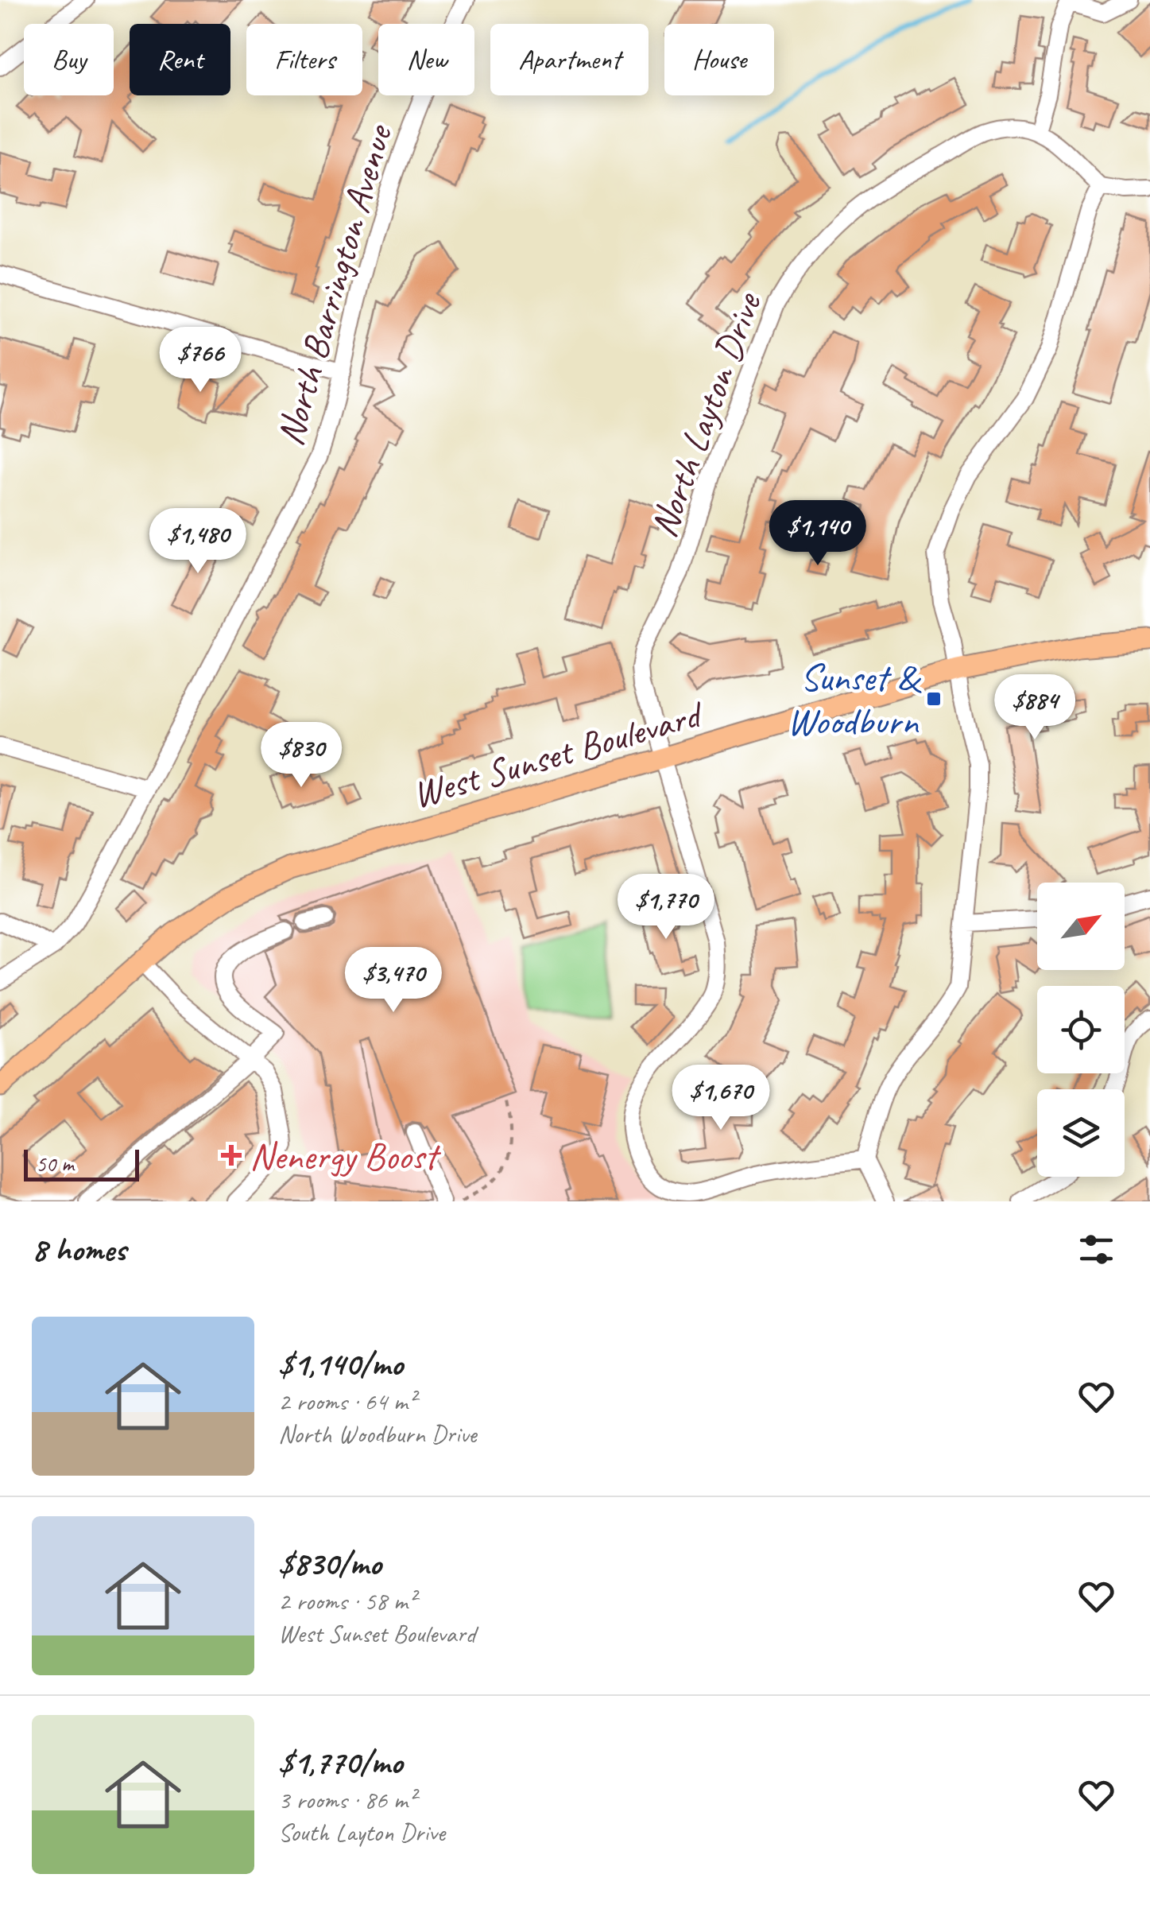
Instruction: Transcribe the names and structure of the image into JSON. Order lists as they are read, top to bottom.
{
  "streets": {
    "main road": ["West Sunset Boulevard"],
    "street": ["North Barrington Avenue", "North Layton Drive"]
  },
  "crossings": [
    ["North Layton Drive", "West Sunset Boulevard"]
  ],
  "places": {
    "transit": ["Sunset & Woodburn"],
    "health": ["Nenergy Boost"]
  },
  "scale_bar": "50 m",
  "north": "top right",
  "page": {
    "chip": [
      "Buy",
      "Rent",
      "Filters",
      "New",
      "Apartment",
      "House"
    ],
    "price": [
      "$766",
      "$1,140",
      "$1,480",
      "$884",
      "$830",
      "$1,770",
      "$3,470",
      "$1,670"
    ],
    "scale": "50 m",
    "heading": "8 homes",
    "list": [
      {
        "name": "$1,140/mo",
        "note": "2 rooms · 64 m² · North Woodburn Drive"
      },
      {
        "name": "$830/mo",
        "note": "2 rooms · 58 m² · West Sunset Boulevard"
      },
      {
        "name": "$1,770/mo",
        "note": "3 rooms · 86 m² · South Layton Drive"
      }
    ]
  }
}
